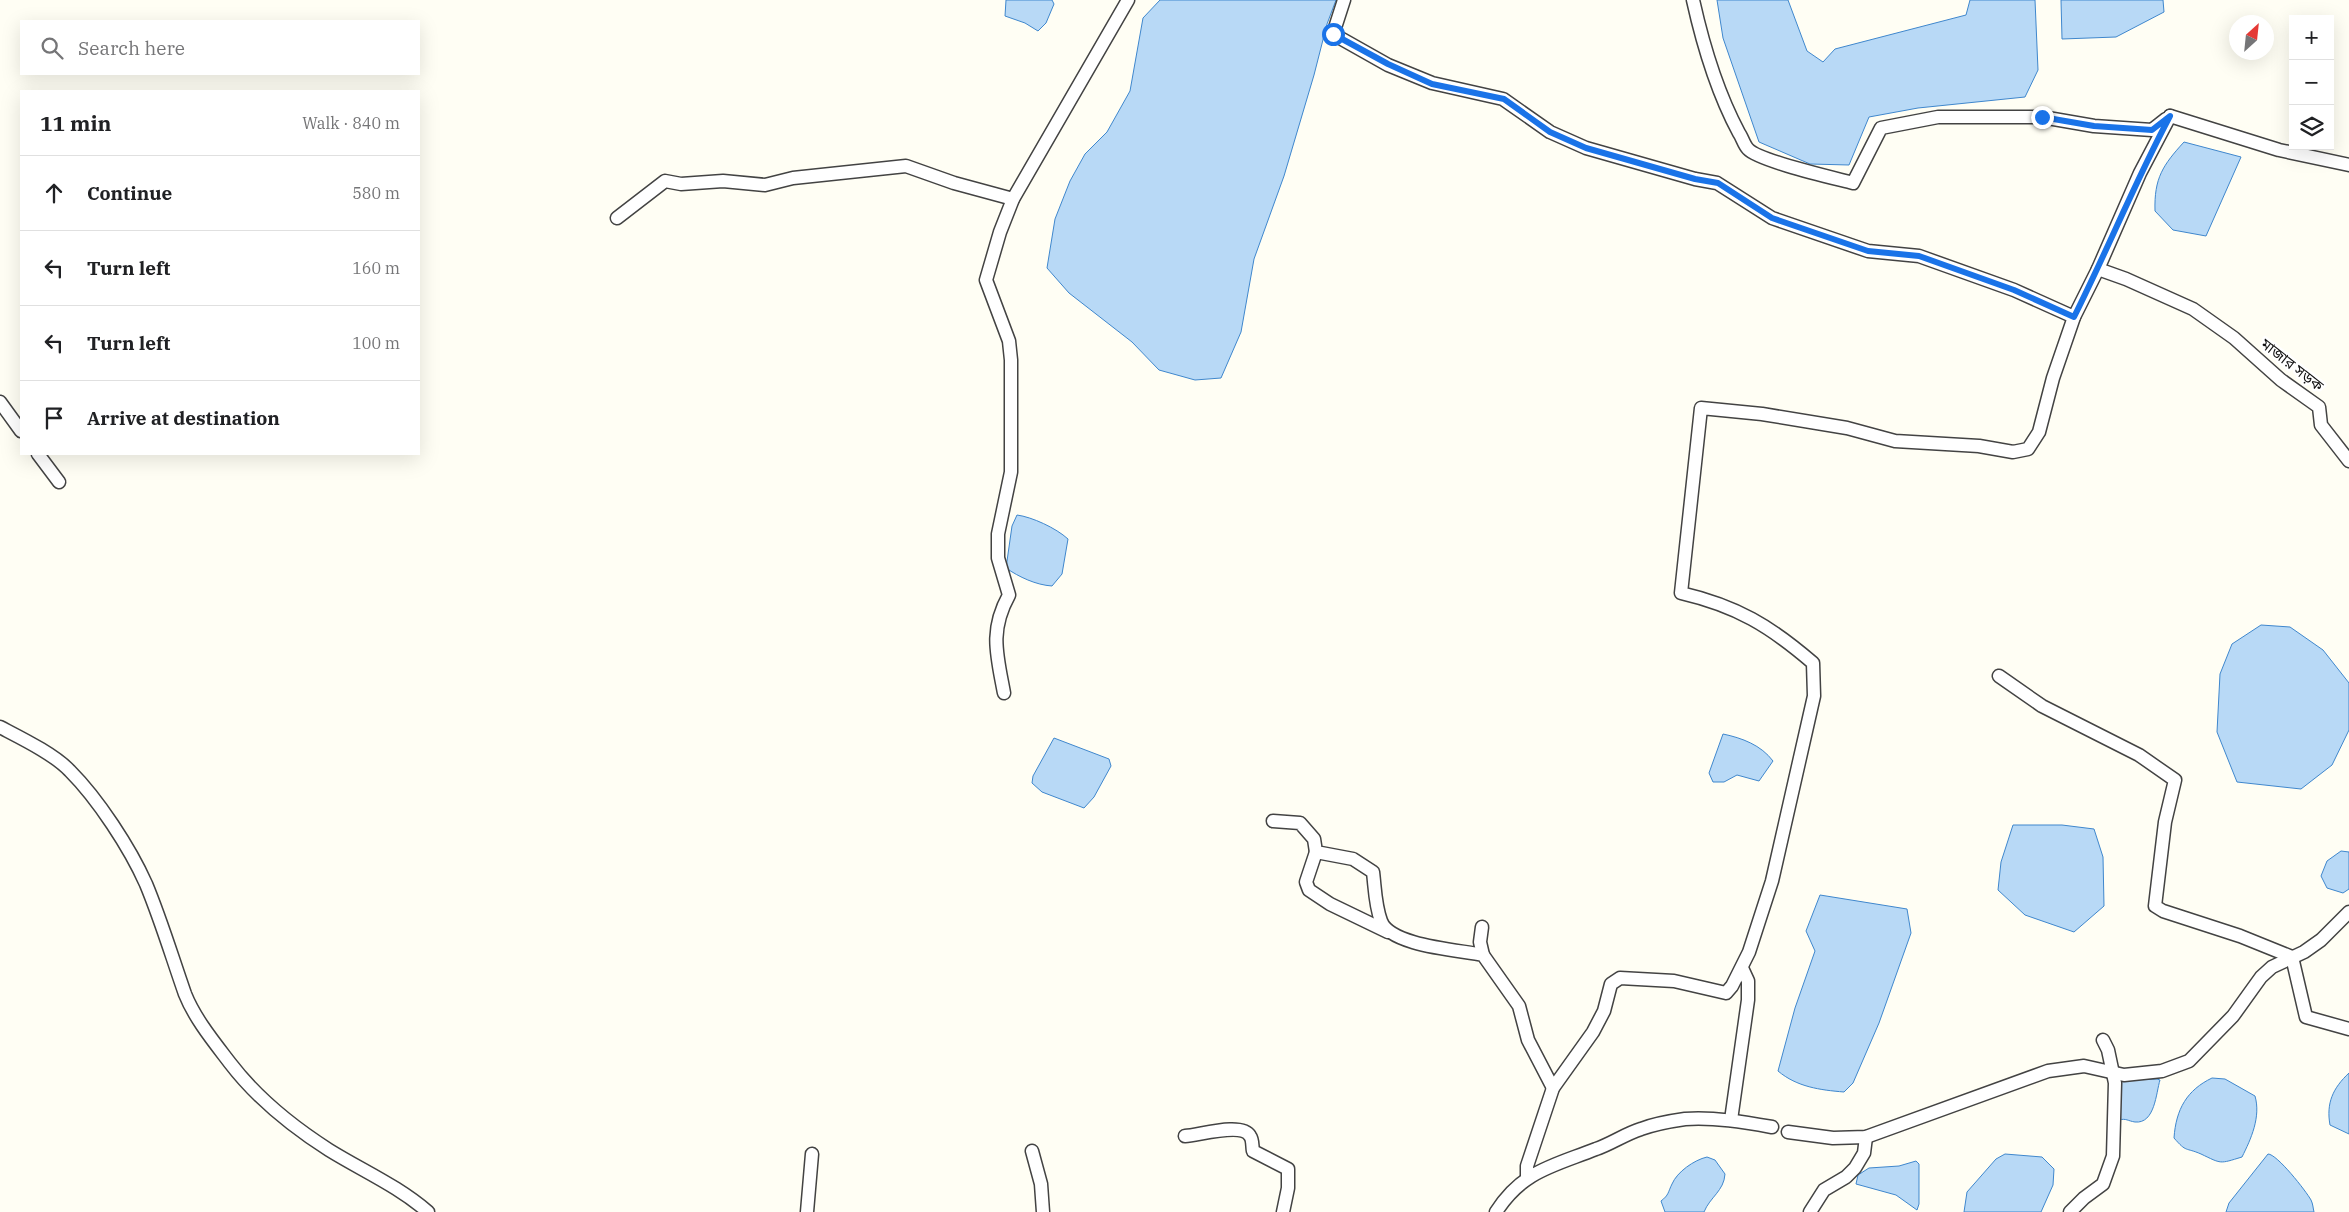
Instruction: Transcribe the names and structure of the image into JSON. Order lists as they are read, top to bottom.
{
  "streets": {
    "street": ["মাজার সড়ক"]
  },
  "north": "top right",
  "page": {
    "map_buttons": ["+", "−"],
    "search": "Search here",
    "heading": ["11 min", "Walk · 840 m"],
    "list": [
      ["Continue", "580 m"],
      ["Turn left", "160 m"],
      ["Turn left", "100 m"],
      "Arrive at destination"
    ]
  }
}
